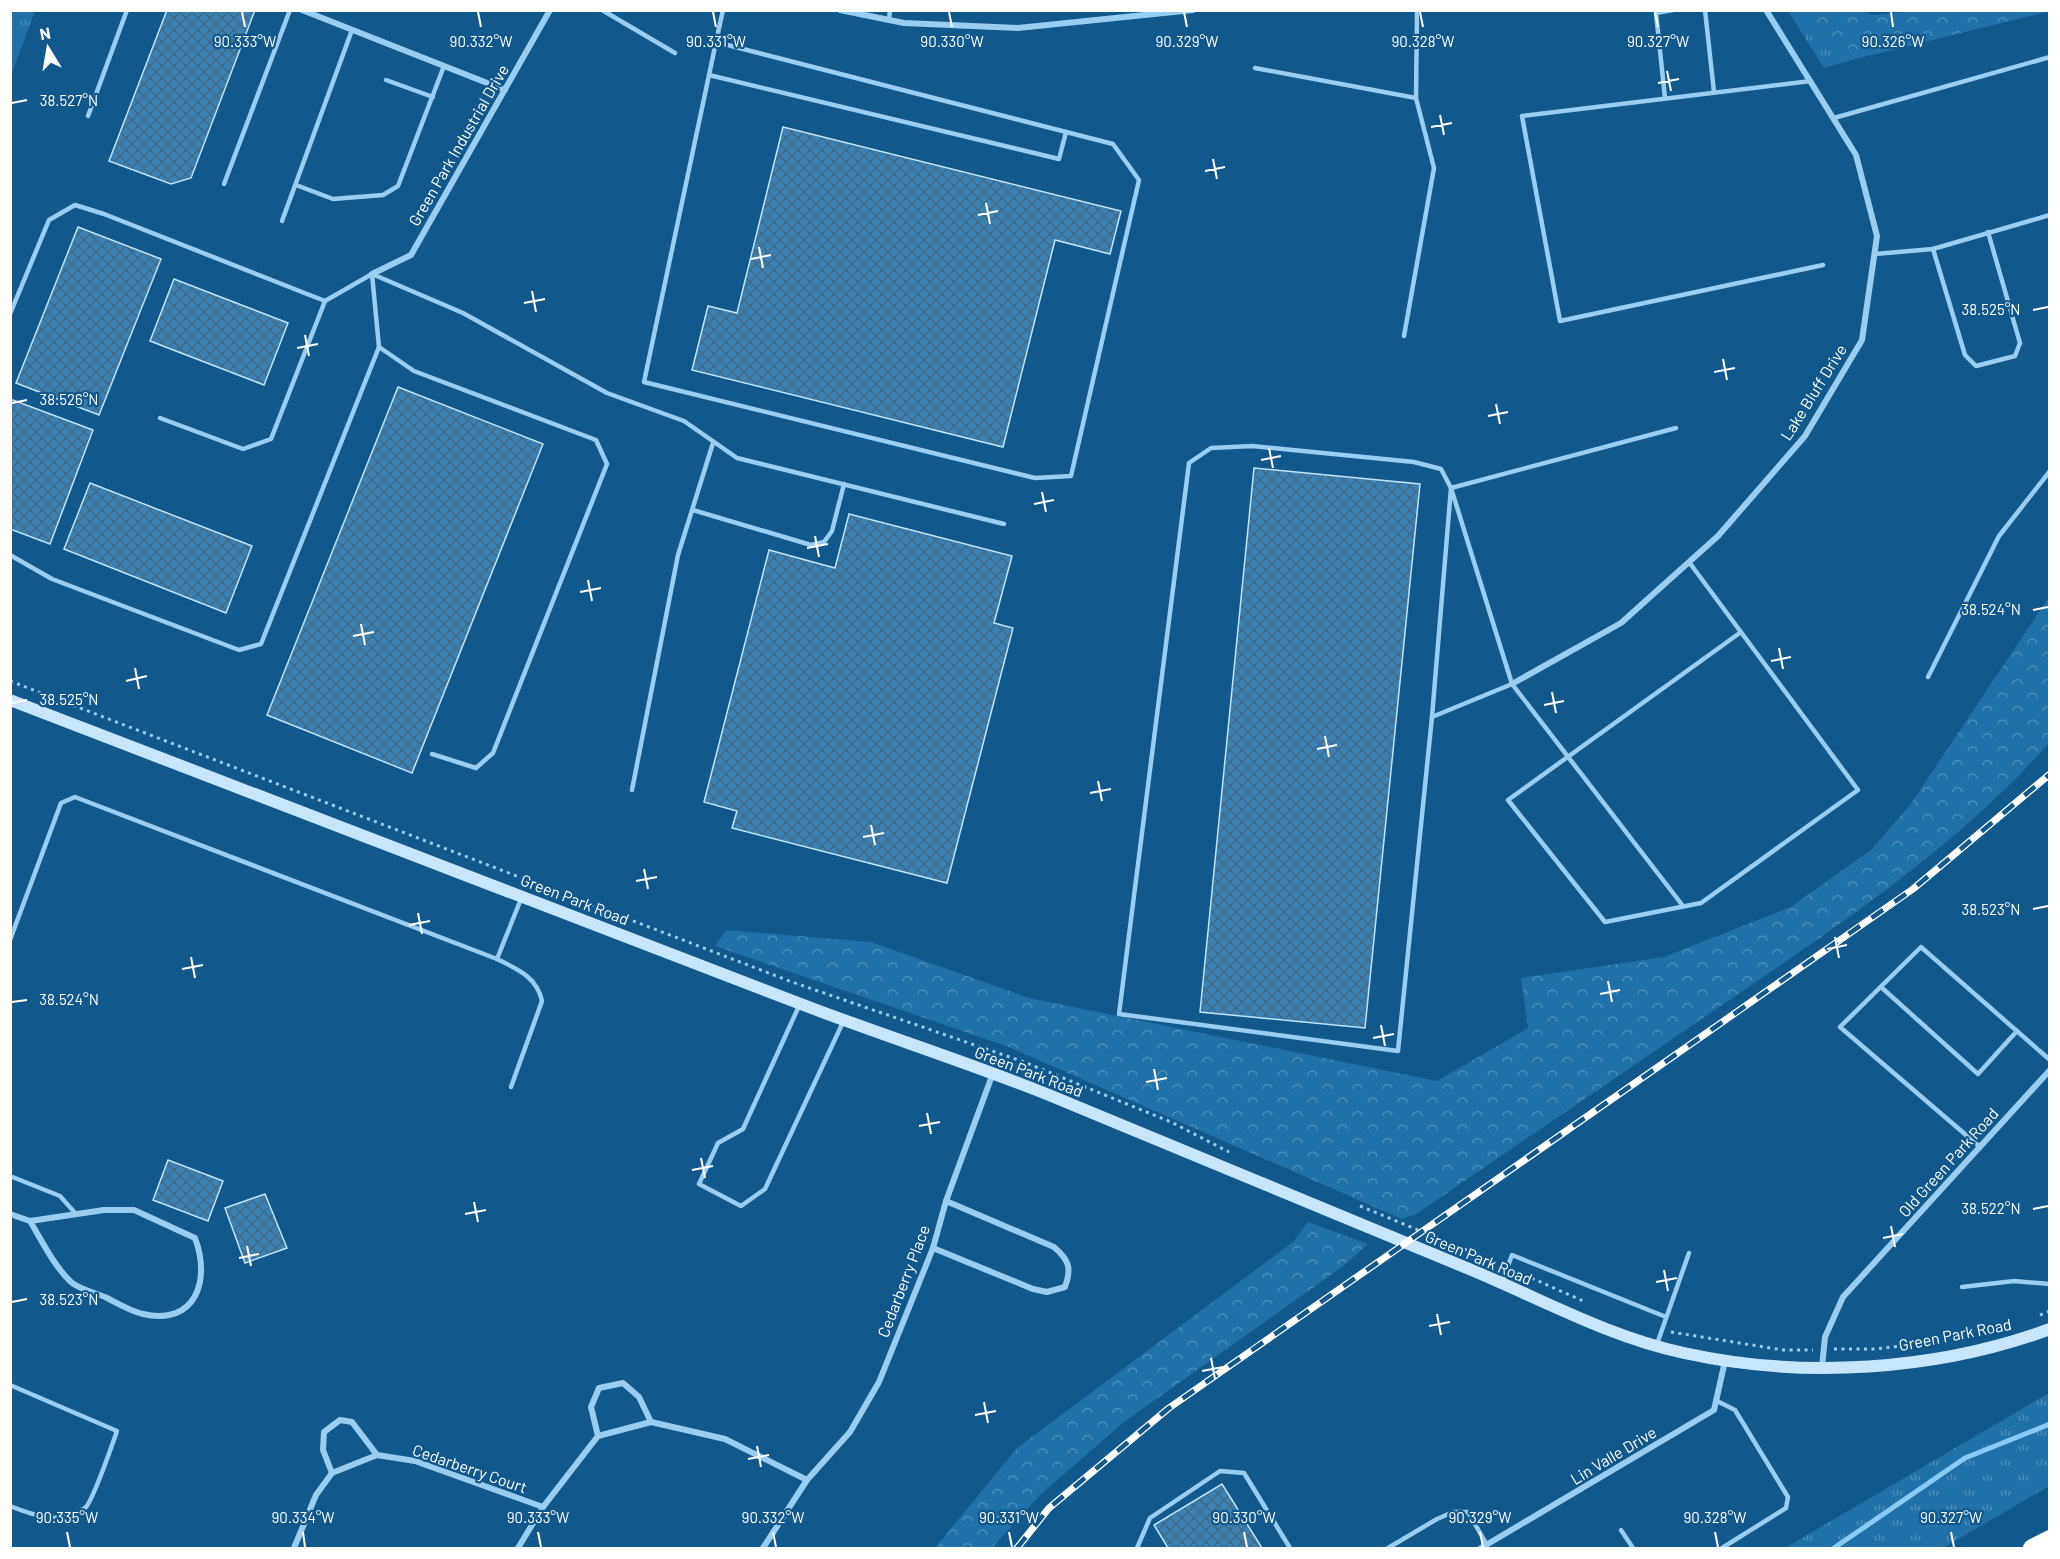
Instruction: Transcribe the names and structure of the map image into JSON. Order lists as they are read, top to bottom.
{
  "streets": {
    "street": [
      "Green Park Industrial Drive",
      "Lake Bluff Drive",
      "Green Park Road",
      "Old Green Park Road",
      "Cedarberry Place",
      "Lin Valle Drive",
      "Cedarberry Court"
    ]
  },
  "crossings": [
    ["Green Park Road", "Old Green Park Road"],
    ["Green Park Road", "Cedarberry Place"]
  ],
  "north": "top",
  "coordinates": [
    "90.333°W",
    "90.332°W",
    "90.331°W",
    "90.330°W",
    "90.329°W",
    "90.328°W",
    "90.327°W",
    "90.326°W",
    "38.527°N",
    "38.525°N",
    "38.526°N",
    "38.524°N",
    "38.523°N",
    "38.522°N",
    "90.335°W",
    "90.334°W"
  ]
}
